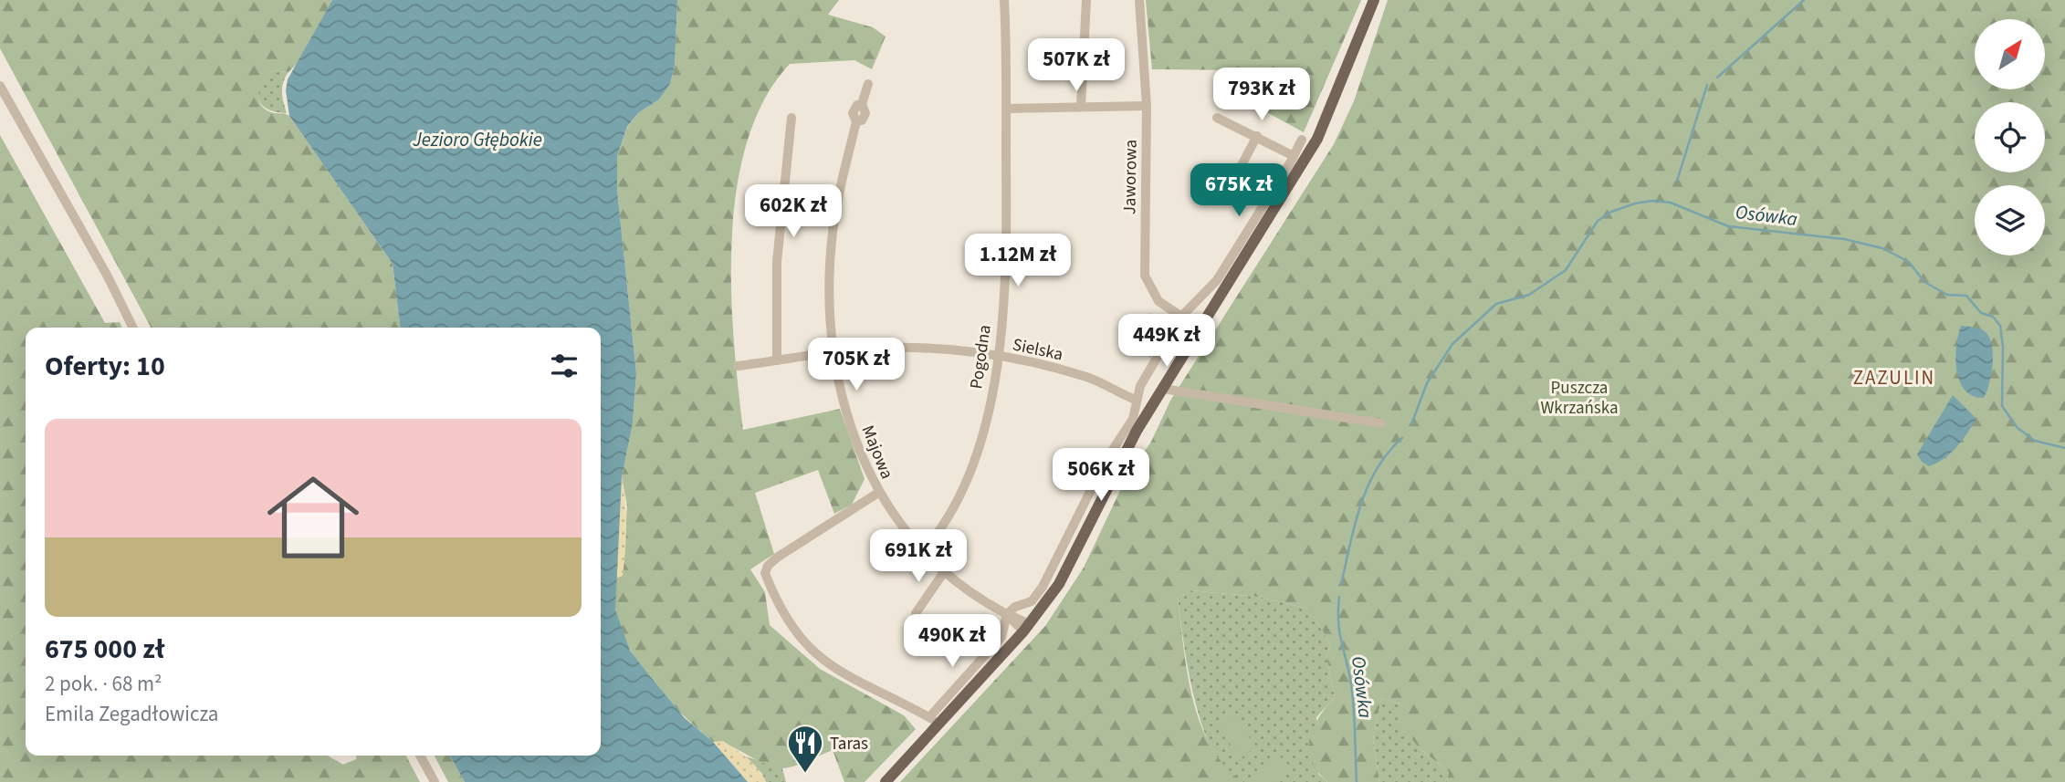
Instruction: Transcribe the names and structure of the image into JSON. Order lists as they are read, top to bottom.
{
  "streets": {
    "street": [
      "Jaworowa",
      "Sielska",
      "Pogodna",
      "Majowa"
    ]
  },
  "crossings": [
    ["Sielska", "Pogodna"],
    ["Sielska", "Majowa"],
    ["Pogodna", "Majowa"]
  ],
  "districts": ["ZAZULIN"],
  "water": ["Jezioro Głębokie", "Osówka"],
  "parks": ["Puszcza Wkrzańska"],
  "places": {
    "restaurant": ["Taras"]
  },
  "north": "top right",
  "page": {
    "price": [
      "507K zł",
      "793K zł",
      "675K zł",
      "602K zł",
      "1.12M zł",
      "449K zł",
      "705K zł",
      "506K zł",
      "691K zł",
      "490K zł"
    ],
    "heading": "Oferty: 10",
    "list": [
      {
        "name": "675 000 zł",
        "note": "2 pok. · 68 m² · Emila Zegadłowicza"
      }
    ]
  }
}
